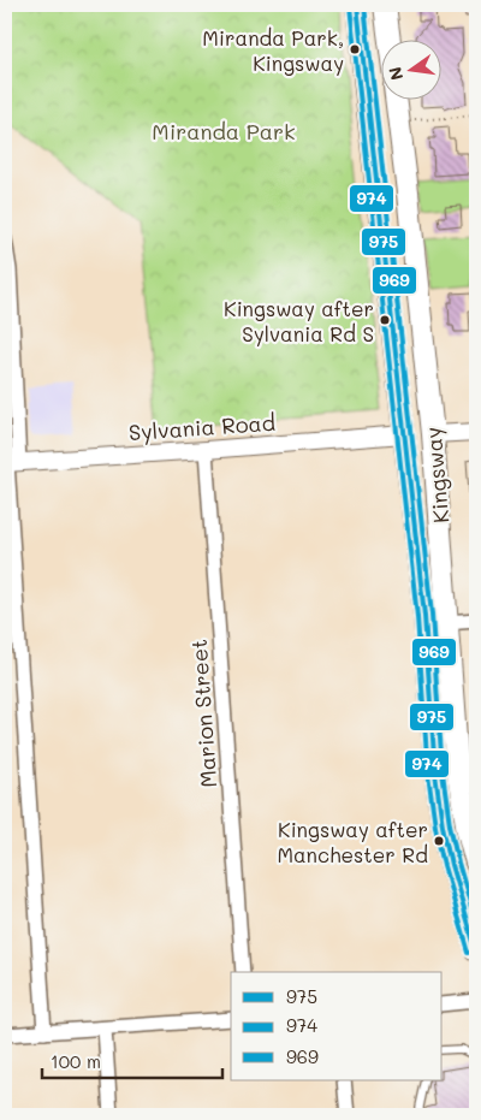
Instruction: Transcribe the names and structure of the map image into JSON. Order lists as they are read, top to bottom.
{
  "streets": {
    "main road": ["Kingsway"],
    "street": ["Sylvania Road", "Marion Street"]
  },
  "crossings": [
    ["Sylvania Road", "Kingsway"],
    ["Sylvania Road", "Marion Street"]
  ],
  "parks": ["Miranda Park"],
  "places": ["Miranda Park, Kingsway", "Kingsway after Sylvania Rd S", "Kingsway after Manchester Rd"],
  "lines": ["transit line 975", "transit line 969", "transit line 974"],
  "legend": ["975", "974", "969"],
  "scale_bar": "100 m",
  "north": "left"
}
